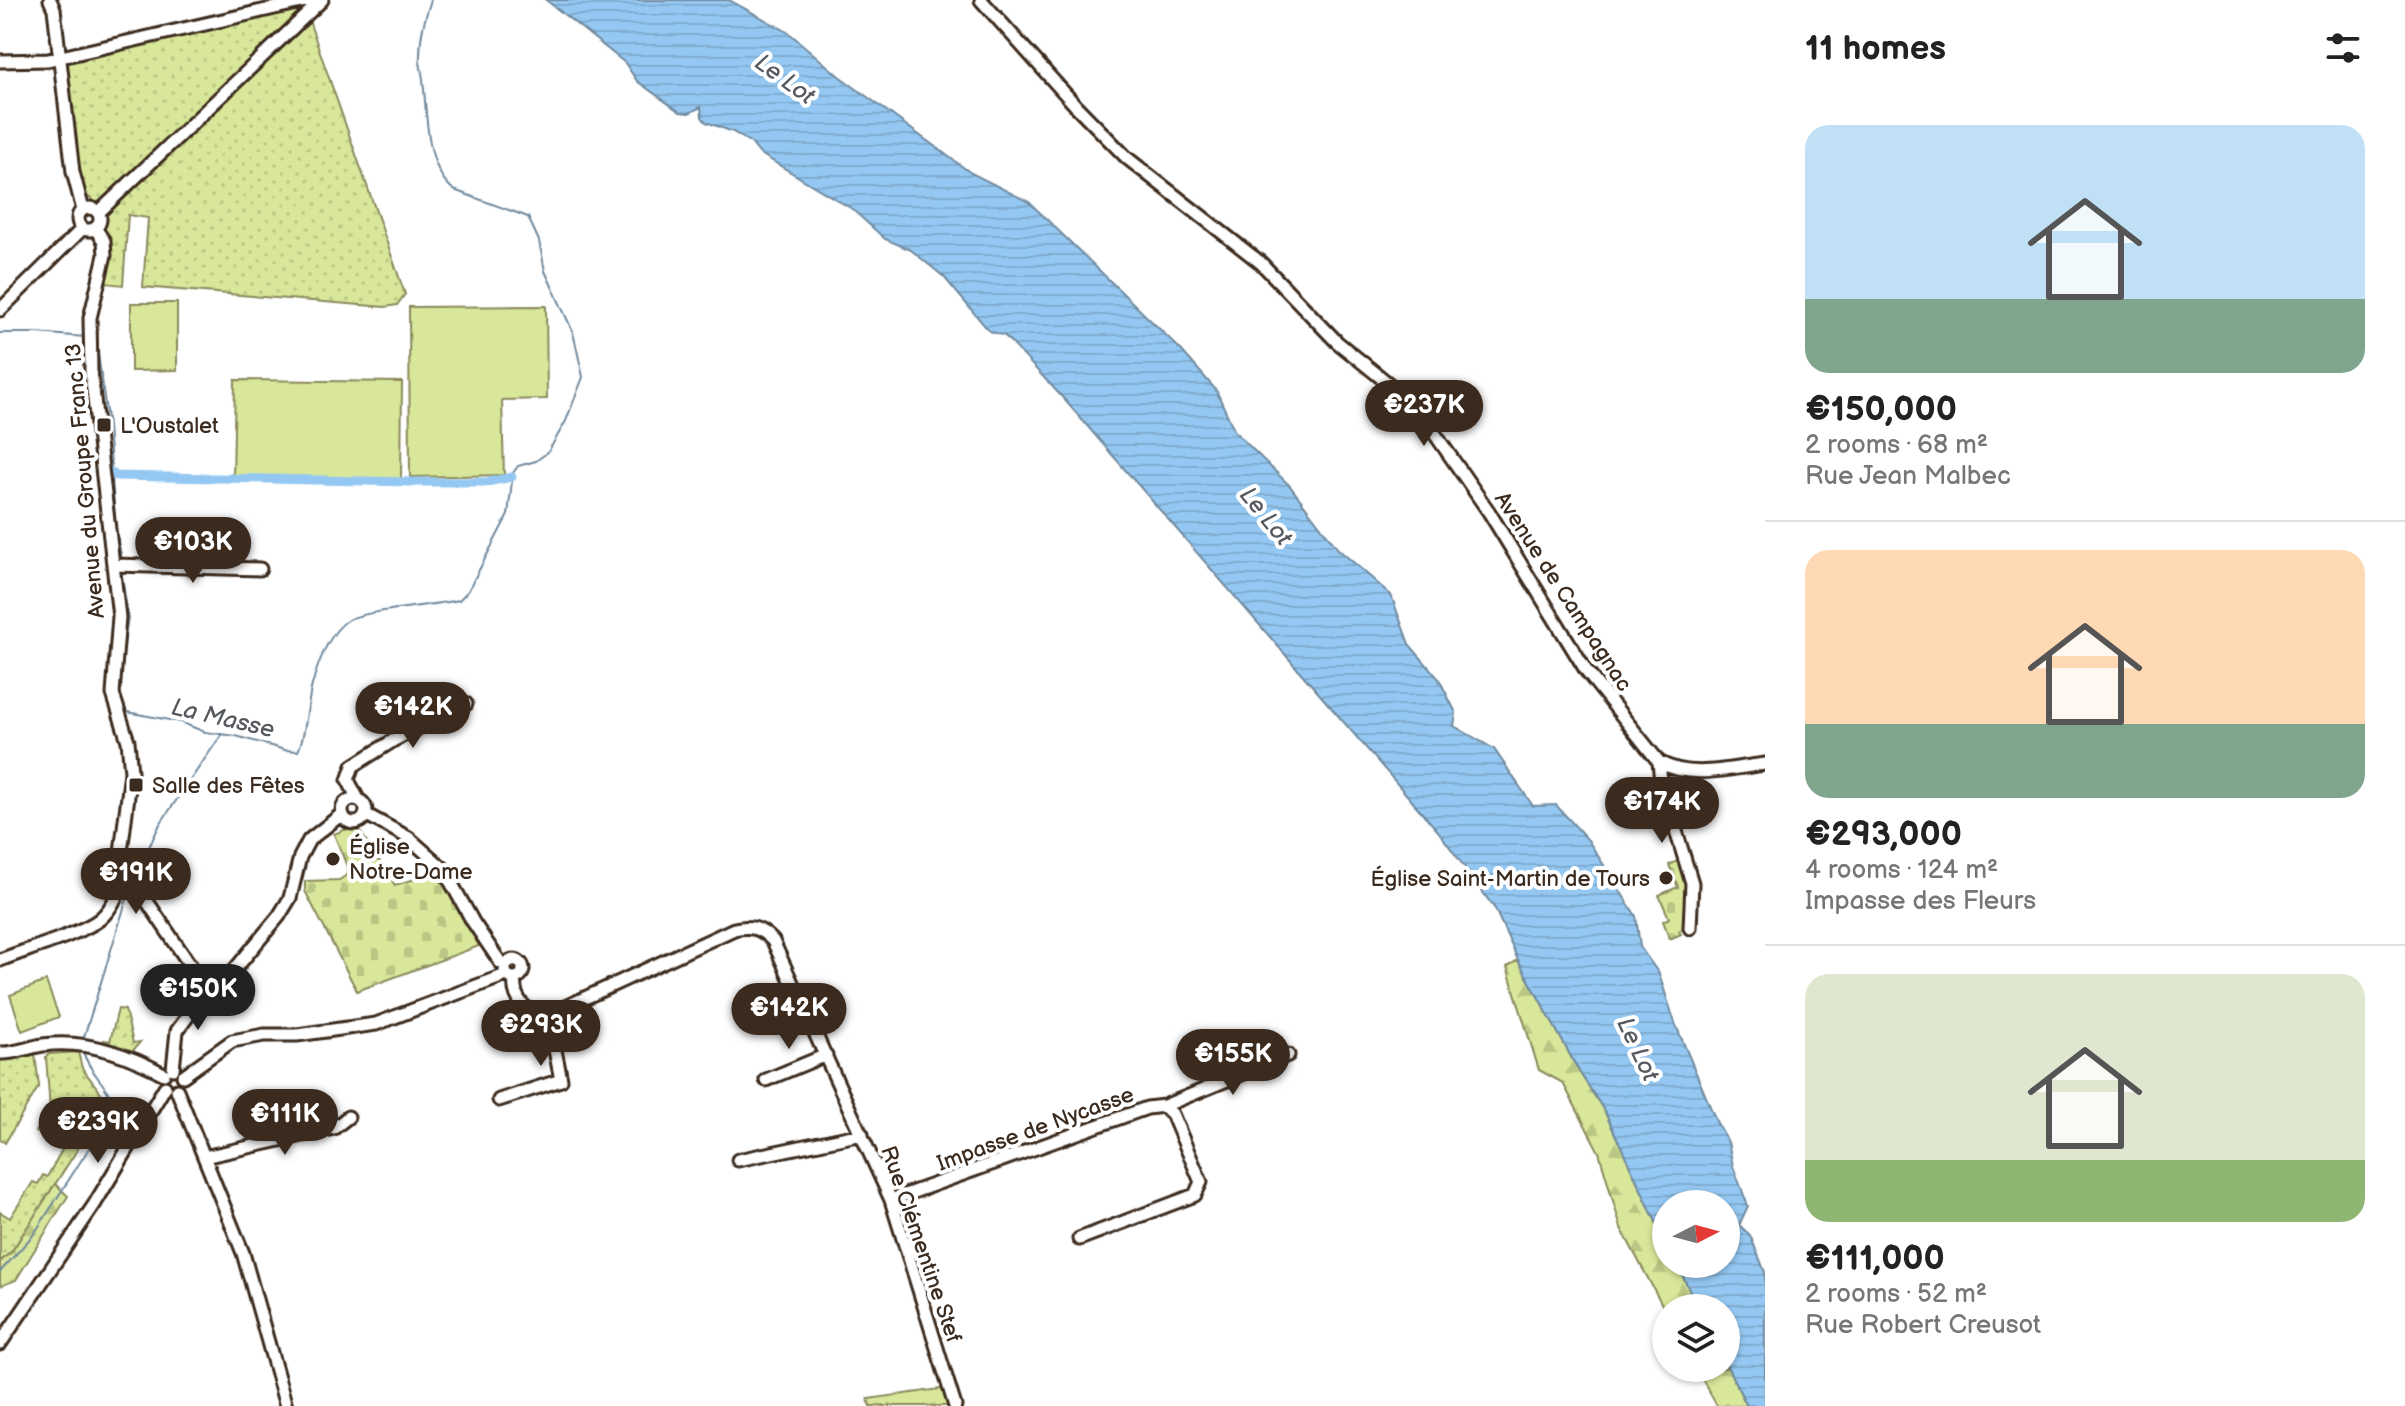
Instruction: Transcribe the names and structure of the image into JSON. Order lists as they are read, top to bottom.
{
  "streets": {
    "street": [
      "Avenue du Groupe Franc 13",
      "Avenue de Campagnac",
      "Impasse de Nycasse",
      "Rue Clémentine Stef"
    ]
  },
  "crossings": [
    ["Impasse de Nycasse", "Rue Clémentine Stef"]
  ],
  "water": ["Le Lot", "La Masse"],
  "places": {
    "transit": ["L'Oustalet", "Salle des Fêtes"],
    "other": ["Église Notre-Dame", "Église Saint-Martin de Tours"]
  },
  "north": "right",
  "page": {
    "heading": "11 homes",
    "list": [
      {
        "name": "€150,000",
        "note": "2 rooms · 68 m² · Rue Jean Malbec"
      },
      {
        "name": "€293,000",
        "note": "4 rooms · 124 m² · Impasse des Fleurs"
      },
      {
        "name": "€111,000",
        "note": "2 rooms · 52 m² · Rue Robert Creusot"
      }
    ],
    "price": [
      "€237K",
      "€103K",
      "€142K",
      "€174K",
      "€191K",
      "€150K",
      "€142K",
      "€293K",
      "€155K",
      "€111K",
      "€239K"
    ]
  }
}
